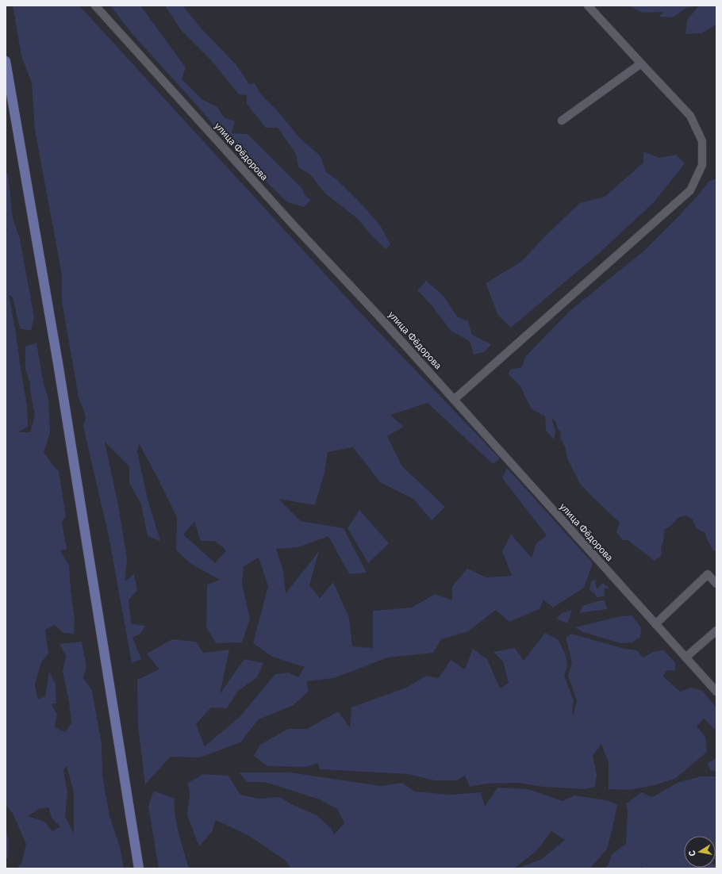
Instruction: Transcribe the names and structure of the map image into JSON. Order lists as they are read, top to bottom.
{
  "streets": {
    "street": ["улица Фёдорова"]
  },
  "north": "left"
}
